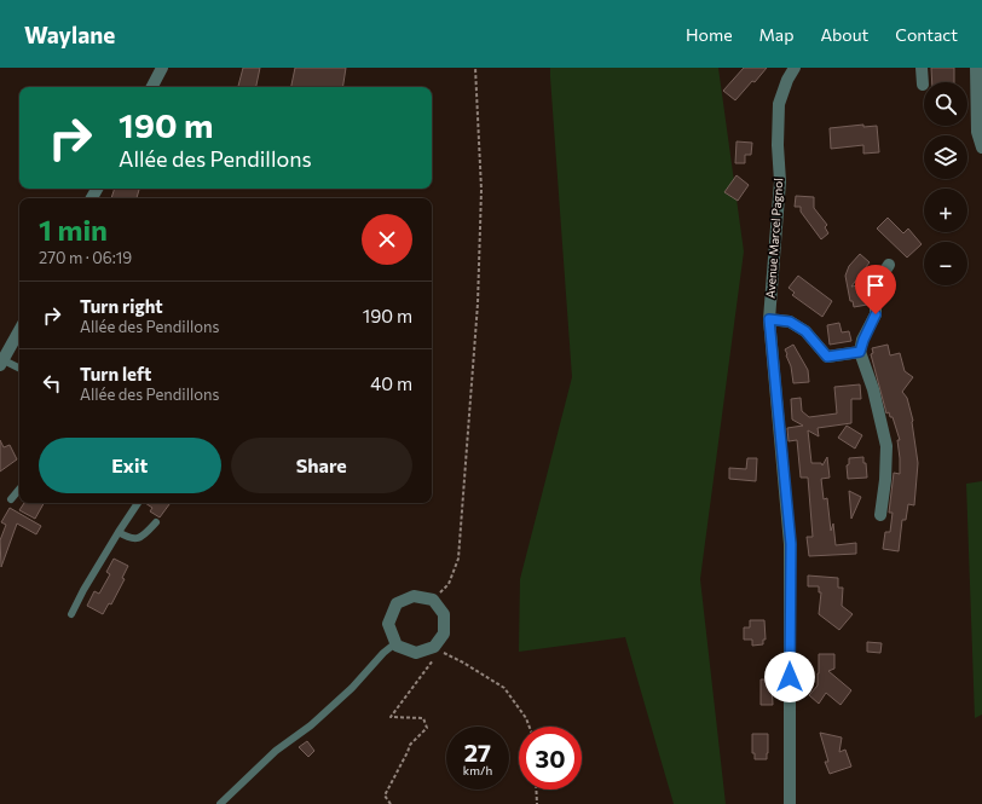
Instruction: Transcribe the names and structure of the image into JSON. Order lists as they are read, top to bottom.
{
  "streets": {
    "street": ["Avenue Marcel Pagnol"]
  },
  "page": {
    "header": "Waylane",
    "nav": [
      "Home",
      "Map",
      "About",
      "Contact"
    ],
    "map_buttons": ["+", "−"],
    "turn": ["190 m", "Allée des Pendillons"],
    "heading": ["1 min", "270 m · 06:19"],
    "list": [
      {
        "name": "Turn right",
        "note": "Allée des Pendillons",
        "value": "190 m"
      },
      {
        "name": "Turn left",
        "note": "Allée des Pendillons",
        "value": "40 m"
      }
    ],
    "buttons": ["Exit", "Share"],
    "speed": "27 km/h",
    "limit": "30"
  }
}
